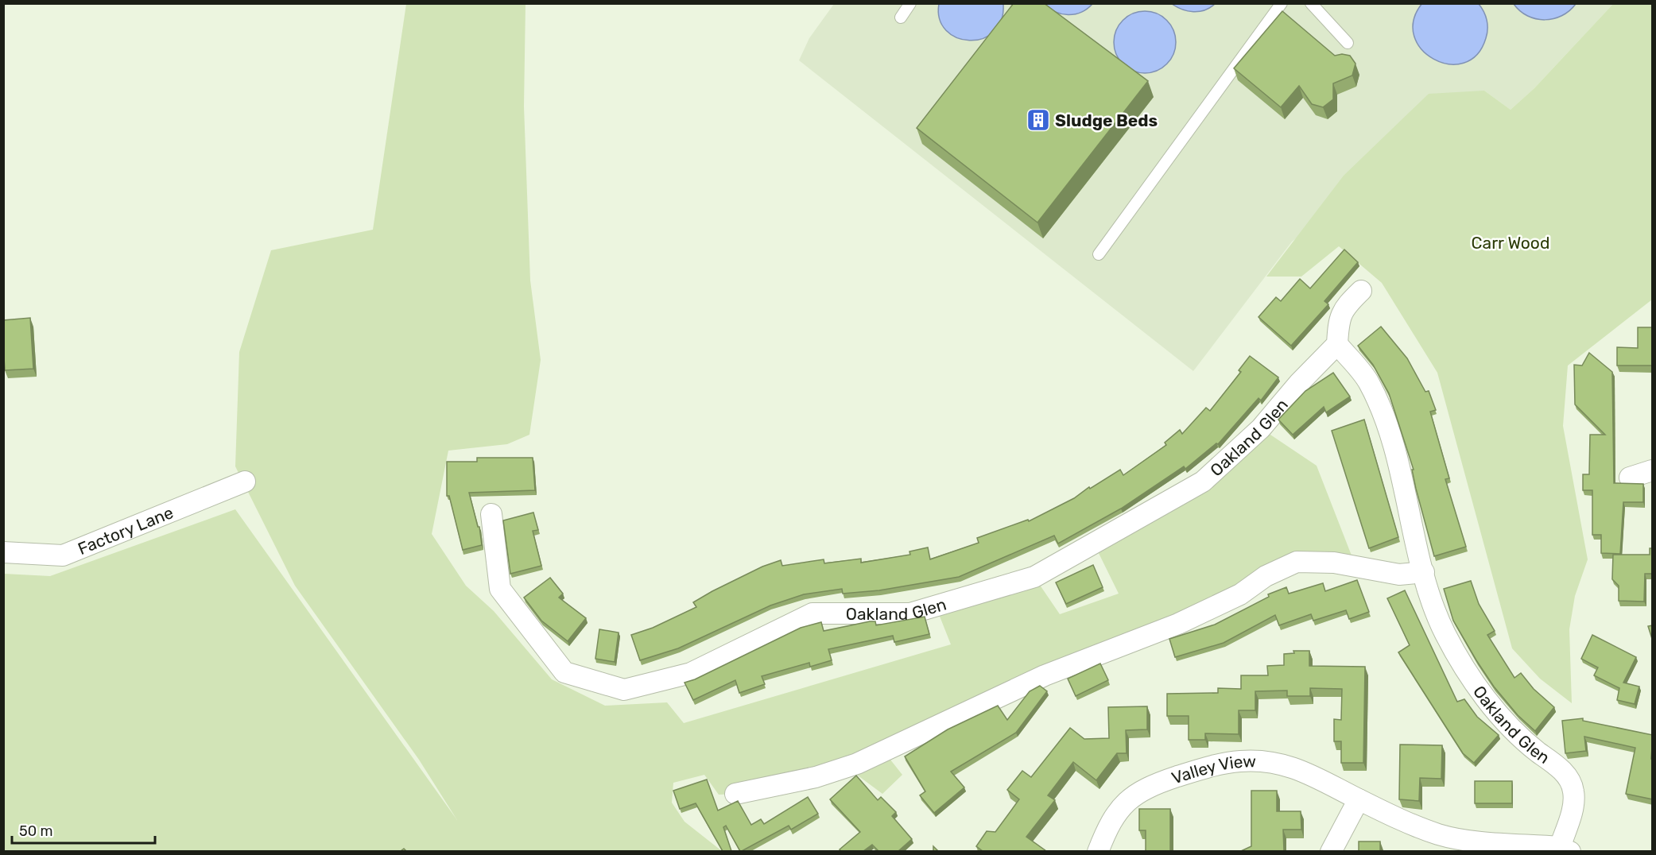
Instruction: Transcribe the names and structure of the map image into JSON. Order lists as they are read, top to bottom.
{
  "streets": {
    "street": ["Oakland Glen", "Factory Lane", "Valley View"]
  },
  "crossings": [
    ["Oakland Glen", "Valley View"]
  ],
  "parks": ["Carr Wood"],
  "places": {
    "building": ["Sludge Beds"]
  },
  "scale_bar": "50 m"
}
